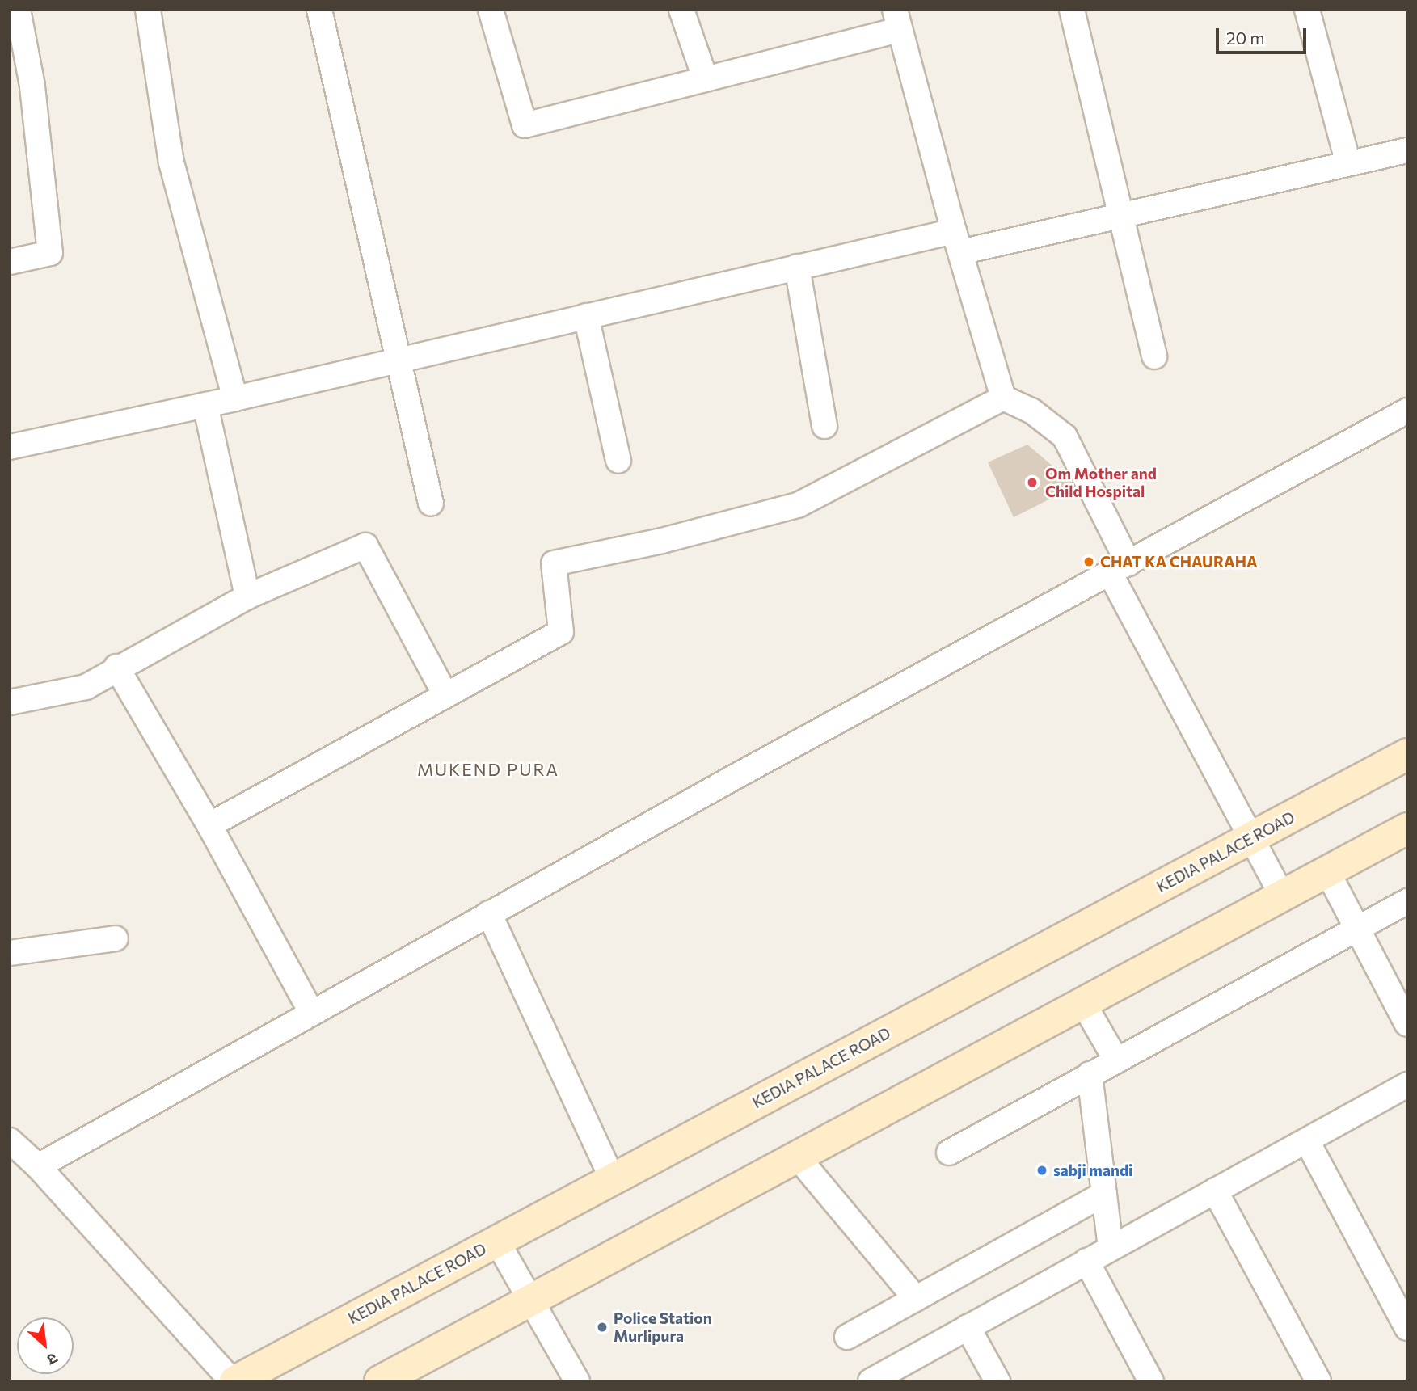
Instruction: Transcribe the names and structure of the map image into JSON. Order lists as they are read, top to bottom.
{
  "streets": {
    "street": ["KEDIA PALACE ROAD"]
  },
  "districts": ["MUKEND PURA"],
  "places": [
    "Om Mother and Child Hospital",
    "CHAT KA CHAURAHA",
    "sabji mandi",
    "Police Station Murlipura"
  ],
  "scale_bar": "20 m",
  "north": "bottom right"
}
